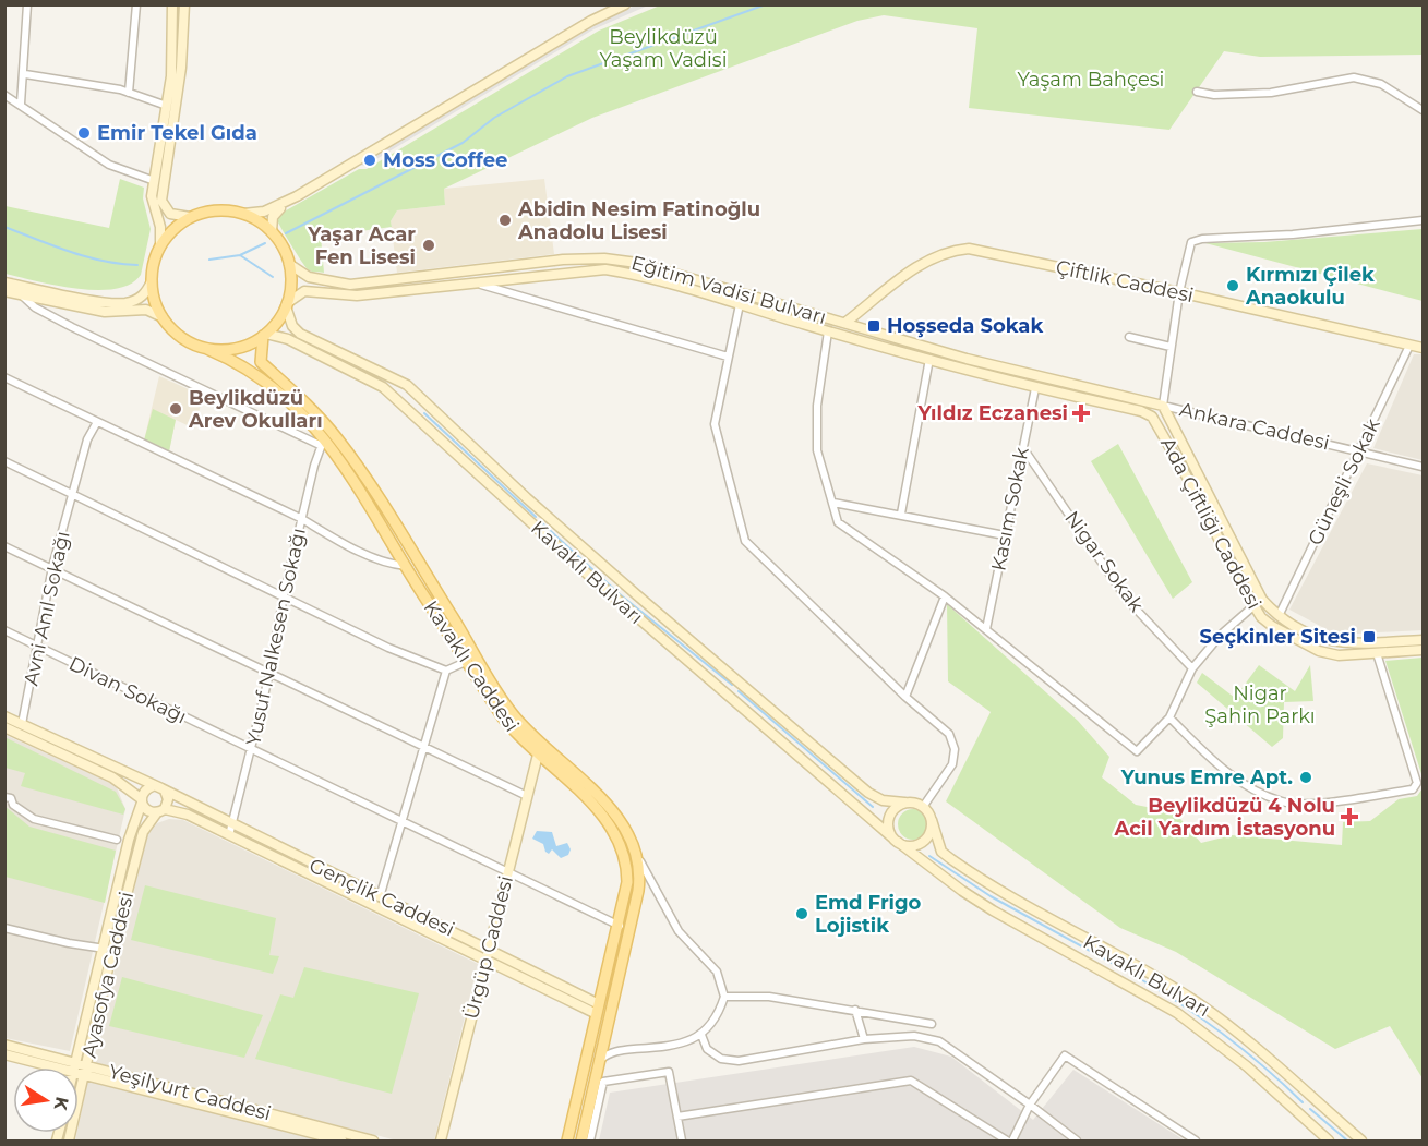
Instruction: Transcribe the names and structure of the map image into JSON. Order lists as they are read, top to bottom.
{
  "streets": {
    "main road": [
      "Çiftlik Caddesi",
      "Eğitim Vadisi Bulvarı",
      "Ada Çiftliği Caddesi",
      "Kavaklı Bulvarı",
      "Kavaklı Caddesi",
      "Gençlik Caddesi",
      "Ürgüp Caddesi",
      "Ayasofya Caddesi",
      "Yeşilyurt Caddesi"
    ],
    "street": [
      "Ankara Caddesi",
      "Güneşli Sokak",
      "Kasım Sokak",
      "Nigar Sokak",
      "Avni Anıl Sokağı",
      "Yusuf Nalkesen Sokağı",
      "Divan Sokağı"
    ]
  },
  "crossings": [
    ["Çiftlik Caddesi", "Eğitim Vadisi Bulvarı"],
    ["Çiftlik Caddesi", "Güneşli Sokak"],
    ["Eğitim Vadisi Bulvarı", "Ankara Caddesi"],
    ["Eğitim Vadisi Bulvarı", "Kasım Sokak"],
    ["Eğitim Vadisi Bulvarı", "Ada Çiftliği Caddesi"],
    ["Eğitim Vadisi Bulvarı", "Kavaklı Bulvarı"],
    ["Eğitim Vadisi Bulvarı", "Kavaklı Caddesi"],
    ["Ankara Caddesi", "Güneşli Sokak"],
    ["Ankara Caddesi", "Ada Çiftliği Caddesi"],
    ["Güneşli Sokak", "Ada Çiftliği Caddesi"],
    ["Kasım Sokak", "Nigar Sokak"],
    ["Kavaklı Bulvarı", "Kavaklı Caddesi"],
    ["Avni Anıl Sokağı", "Divan Sokağı"],
    ["Yusuf Nalkesen Sokağı", "Kavaklı Caddesi"],
    ["Yusuf Nalkesen Sokağı", "Divan Sokağı"],
    ["Yusuf Nalkesen Sokağı", "Gençlik Caddesi"],
    ["Kavaklı Caddesi", "Divan Sokağı"],
    ["Kavaklı Caddesi", "Gençlik Caddesi"],
    ["Kavaklı Caddesi", "Ürgüp Caddesi"],
    ["Divan Sokağı", "Ürgüp Caddesi"],
    ["Gençlik Caddesi", "Ürgüp Caddesi"],
    ["Gençlik Caddesi", "Ayasofya Caddesi"],
    ["Ayasofya Caddesi", "Yeşilyurt Caddesi"]
  ],
  "parks": ["Beylikdüzü Yaşam Vadisi", "Yaşam Bahçesi", "Nigar Şahin Parkı"],
  "places": {
    "other": [
      "Emir Tekel Gıda",
      "Moss Coffee",
      "Abidin Nesim Fatinoğlu Anadolu Lisesi",
      "Yaşar Acar Fen Lisesi",
      "Kırmızı Çilek Anaokulu",
      "Beylikdüzü Arev Okulları",
      "Yunus Emre Apt.",
      "Emd Frigo Lojistik"
    ],
    "transit": ["Hoşseda Sokak", "Seçkinler Sitesi"],
    "health": ["Yıldız Eczanesi", "Beylikdüzü 4 Nolu Acil Yardım İstasyonu"]
  },
  "north": "right"
}
